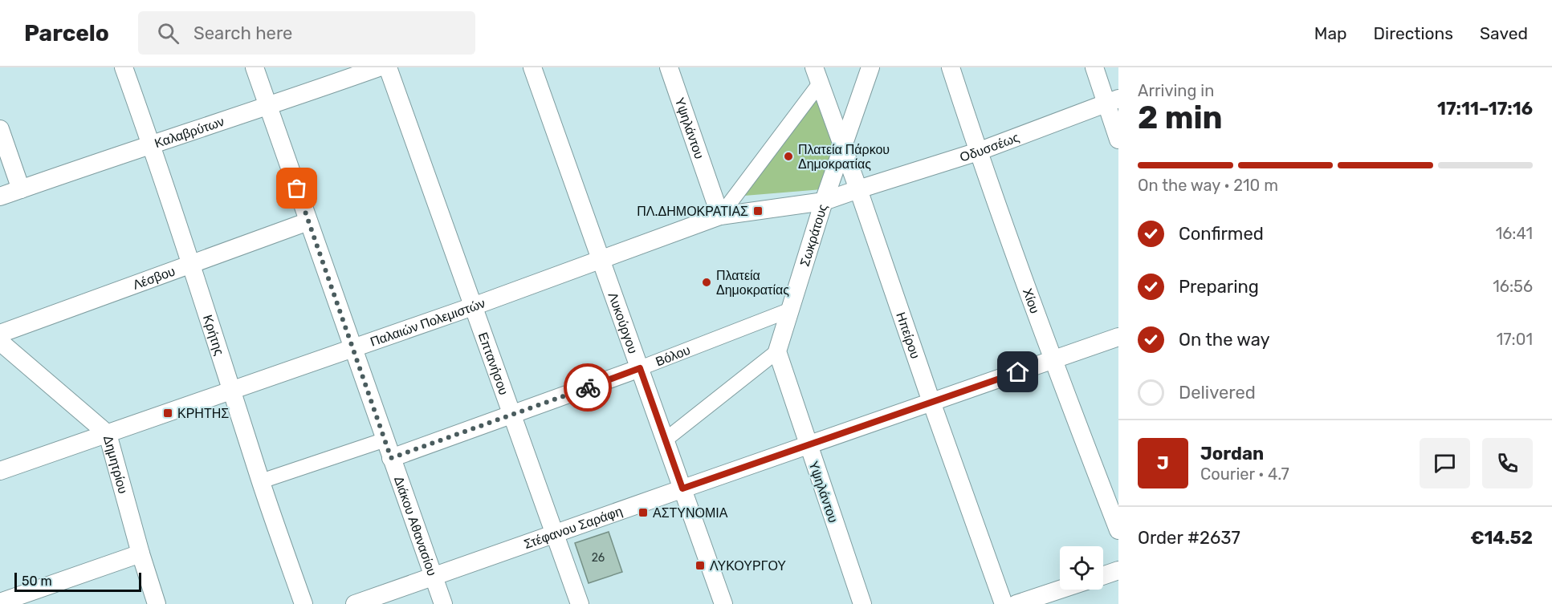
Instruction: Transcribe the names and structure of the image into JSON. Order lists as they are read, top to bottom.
{
  "streets": {
    "street": [
      "Υψηλάντου",
      "Καλαβρύτων",
      "Οδυσσέως",
      "Σωκράτους",
      "Λέσβου",
      "Χίου",
      "Παλαιών Πολεμιστών",
      "Λυκούργου",
      "Κρήτης",
      "Ηπείρου",
      "Βόλου",
      "Επτανήσου",
      "Δημητρίου",
      "Διάκου Αθανασίου",
      "Στέφανου Σαράφη"
    ]
  },
  "crossings": [
    ["Υψηλάντου", "Σωκράτους"],
    ["Υψηλάντου", "Παλαιών Πολεμιστών"],
    ["Υψηλάντου", "Στέφανου Σαράφη"],
    ["Καλαβρύτων", "Κρήτης"],
    ["Καλαβρύτων", "Διάκου Αθανασίου"],
    ["Οδυσσέως", "Χίου"],
    ["Οδυσσέως", "Παλαιών Πολεμιστών"],
    ["Οδυσσέως", "Ηπείρου"],
    ["Σωκράτους", "Παλαιών Πολεμιστών"],
    ["Σωκράτους", "Ηπείρου"],
    ["Σωκράτους", "Βόλου"],
    ["Λέσβου", "Κρήτης"],
    ["Λέσβου", "Διάκου Αθανασίου"],
    ["Χίου", "Στέφανου Σαράφη"],
    ["Παλαιών Πολεμιστών", "Λυκούργου"],
    ["Παλαιών Πολεμιστών", "Κρήτης"],
    ["Παλαιών Πολεμιστών", "Ηπείρου"],
    ["Παλαιών Πολεμιστών", "Επτανήσου"],
    ["Παλαιών Πολεμιστών", "Δημητρίου"],
    ["Παλαιών Πολεμιστών", "Διάκου Αθανασίου"],
    ["Λυκούργου", "Βόλου"],
    ["Λυκούργου", "Στέφανου Σαράφη"],
    ["Ηπείρου", "Στέφανου Σαράφη"],
    ["Βόλου", "Επτανήσου"],
    ["Βόλου", "Διάκου Αθανασίου"],
    ["Επτανήσου", "Στέφανου Σαράφη"],
    ["Διάκου Αθανασίου", "Στέφανου Σαράφη"]
  ],
  "places": {
    "other": ["Πλατεία Πάρκου Δημοκρατίας", "Πλατεία Δημοκρατίας"],
    "transit": [
      "ΠΛ.ΔΗΜΟΚΡΑΤΙΑΣ",
      "ΚΡΗΤΗΣ",
      "ΑΣΤΥΝΟΜΙΑ",
      "ΛΥΚΟΥΡΓΟΥ"
    ]
  },
  "house_numbers": ["26"],
  "scale_bar": "50 m",
  "page": {
    "header": "Parcelo",
    "search": "Search here",
    "nav": ["Map", "Directions", "Saved"],
    "heading": ["2 min", "Arriving in", "17:11–17:16"],
    "panel": [
      "Jordan",
      "Courier · 4.7",
      "Order #2637",
      "€14.52"
    ],
    "bar": "On the way · 210 m",
    "list": [
      ["Confirmed", "16:41"],
      ["Preparing", "16:56"],
      ["On the way", "17:01"],
      "Delivered"
    ],
    "round": "J",
    "scale": "50 m"
  }
}
